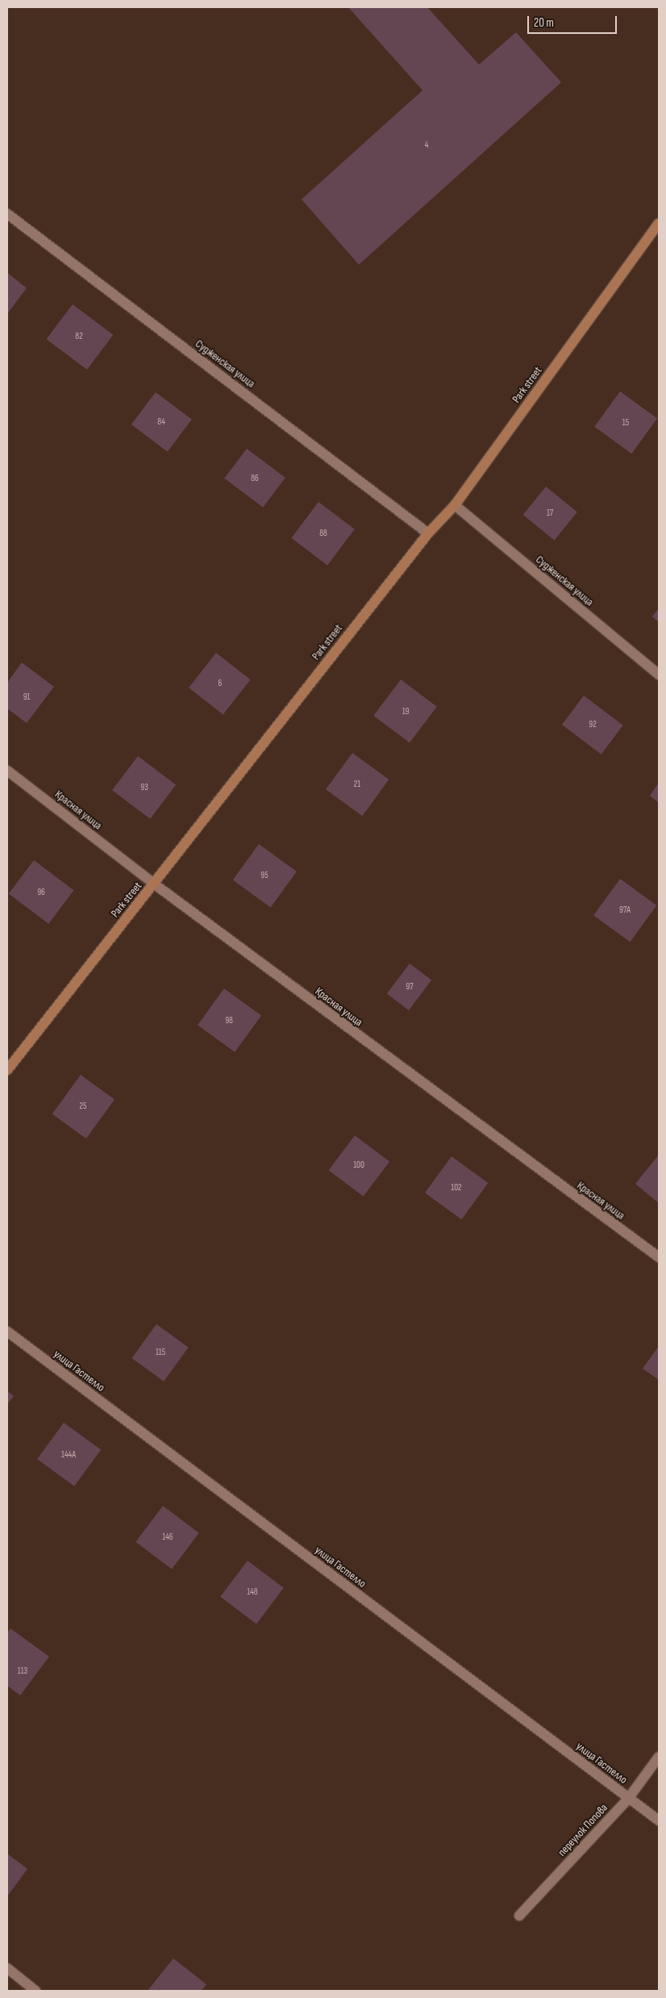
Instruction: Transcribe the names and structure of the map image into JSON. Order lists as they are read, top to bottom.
{
  "streets": {
    "street": [
      "Судженская улица",
      "Park street",
      "Красная улица",
      "улица Гастелло",
      "переулок Попова"
    ]
  },
  "crossings": [
    ["Судженская улица", "Park street"],
    ["Park street", "Красная улица"],
    ["улица Гастелло", "переулок Попова"]
  ],
  "house_numbers": [
    "4",
    "82",
    "84",
    "15",
    "86",
    "17",
    "88",
    "6",
    "91",
    "19",
    "92",
    "21",
    "93",
    "95",
    "96",
    "97А",
    "97",
    "98",
    "25",
    "100",
    "102",
    "115",
    "144А",
    "146",
    "148",
    "113"
  ],
  "scale_bar": "20 m"
}
